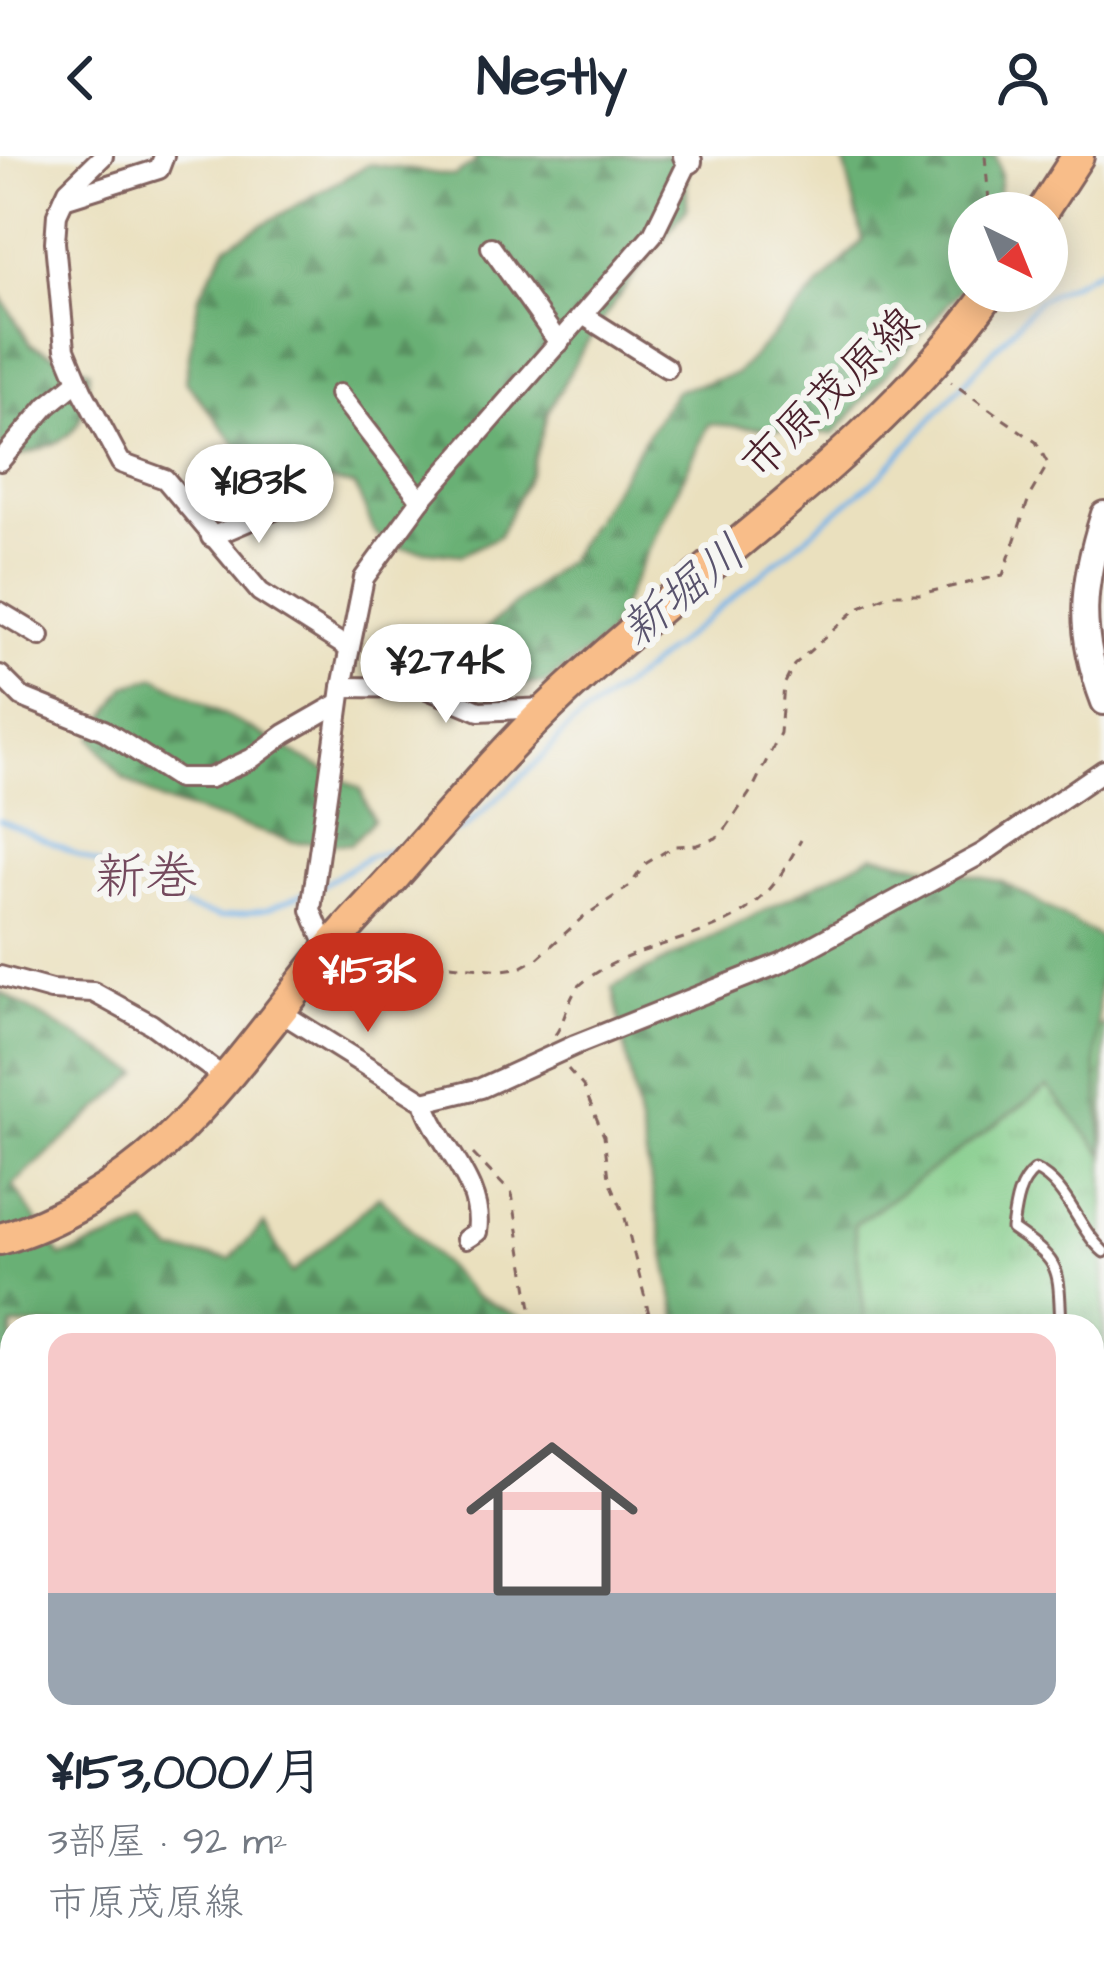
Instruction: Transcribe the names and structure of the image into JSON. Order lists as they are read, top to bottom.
{
  "streets": {
    "main road": ["市原茂原線"]
  },
  "districts": ["新巻"],
  "water": ["新堀川"],
  "north": "bottom right",
  "page": {
    "header": "Nestly",
    "price": ["¥183K", "¥274K", "¥153K"],
    "list": [
      {
        "name": "¥153,000/月",
        "note": "3部屋 · 92 m² · 市原茂原線"
      }
    ]
  }
}
